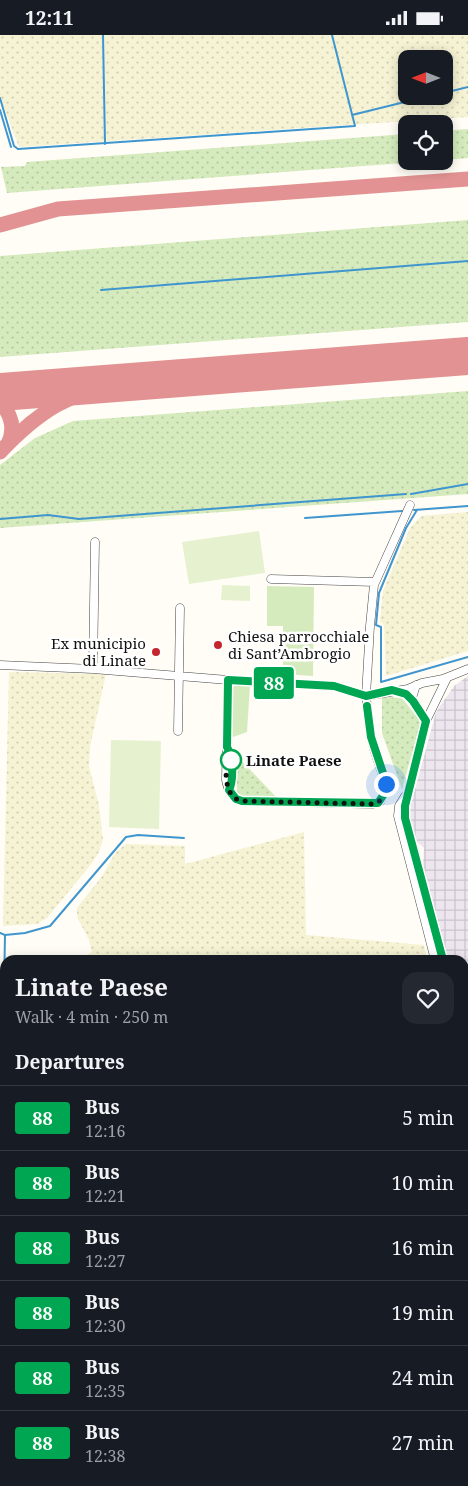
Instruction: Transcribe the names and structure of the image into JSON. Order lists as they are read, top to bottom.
{
  "places": ["Chiesa parrocchiale di Sant’Ambrogio", "Ex municipio di Linate", "Linate Paese"],
  "lines": ["bus line 88"],
  "north": "left",
  "page": {
    "status": "12:11",
    "on_map": "88",
    "heading": [
      ["Linate Paese", "Walk · 4 min · 250 m"],
      "Departures"
    ],
    "list": [
      {
        "mark": "88",
        "name": "Bus",
        "note": "12:16",
        "value": "5 min"
      },
      {
        "mark": "88",
        "name": "Bus",
        "note": "12:21",
        "value": "10 min"
      },
      {
        "mark": "88",
        "name": "Bus",
        "note": "12:27",
        "value": "16 min"
      },
      {
        "mark": "88",
        "name": "Bus",
        "note": "12:30",
        "value": "19 min"
      },
      {
        "mark": "88",
        "name": "Bus",
        "note": "12:35",
        "value": "24 min"
      },
      {
        "mark": "88",
        "name": "Bus",
        "note": "12:38",
        "value": "27 min"
      }
    ]
  }
}
